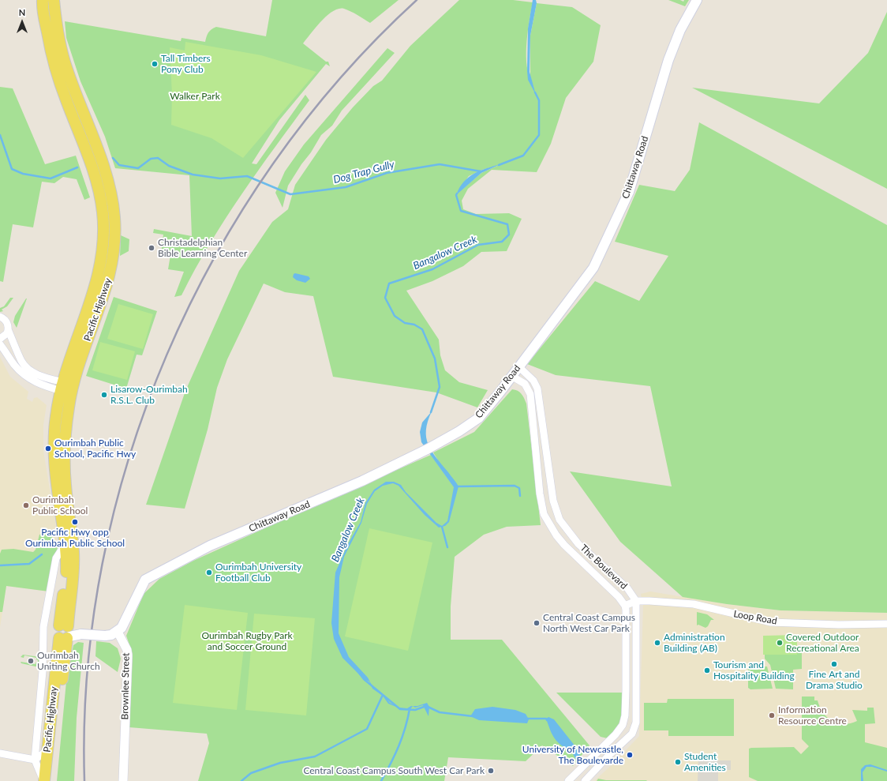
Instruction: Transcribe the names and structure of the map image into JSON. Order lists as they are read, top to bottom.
{
  "streets": {
    "main road": ["Chittaway Road", "Pacific Highway"],
    "street": ["The Boulevard", "Loop Road", "Brownlee Street"]
  },
  "crossings": [
    ["Chittaway Road", "The Boulevard"],
    ["Chittaway Road", "Brownlee Street"],
    ["The Boulevard", "Loop Road"]
  ],
  "water": ["Dog Trap Gully", "Bangalow Creek"],
  "parks": ["Walker Park", "Ourimbah Rugby Park and Soccer Ground"],
  "places": [
    "Tall Timbers Pony Club",
    "Christadelphian Bible Learning Center",
    "Lisarow-Ourimbah R.S.L. Club",
    "Ourimbah Public School, Pacific Hwy",
    "Ourimbah Public School",
    "Pacific Hwy opp Ourimbah Public School",
    "Ourimbah University Football Club",
    "Central Coast Campus North West Car Park",
    "Administration Building (AB)",
    "Covered Outdoor Recreational Area",
    "Ourimbah Uniting Church",
    "Fine Art and Drama Studio",
    "Tourism and Hospitality Building",
    "Information Resource Centre",
    "University of Newcastle, The Boulevarde",
    "Student Amenities",
    "Central Coast Campus South West Car Park"
  ],
  "north": "top"
}
